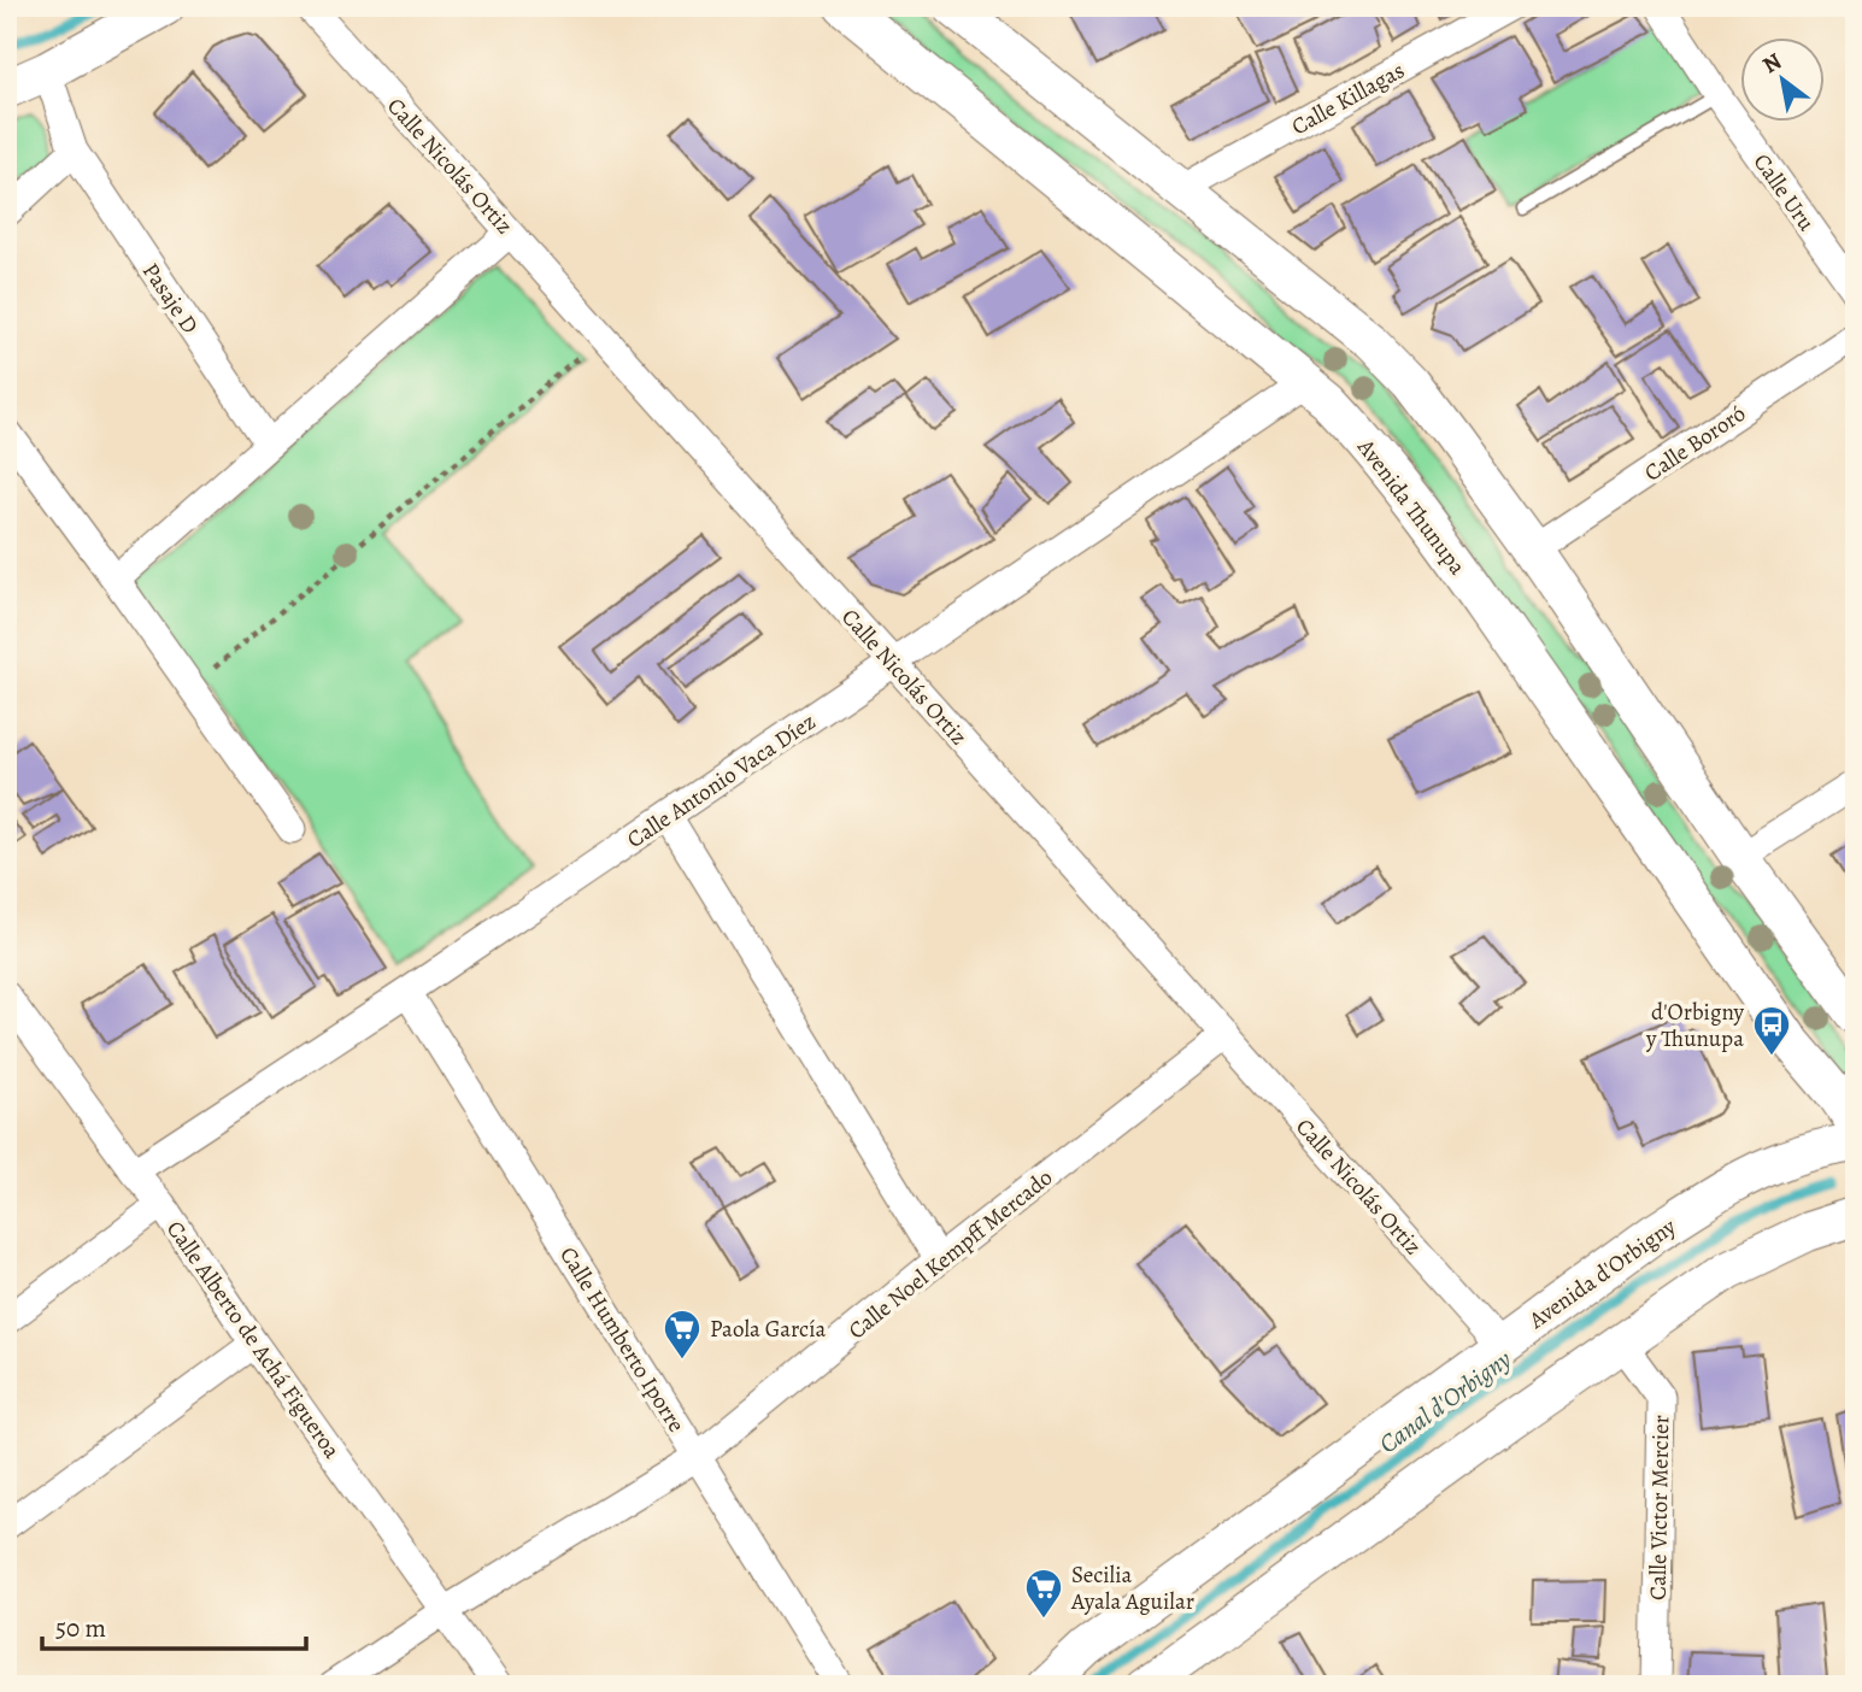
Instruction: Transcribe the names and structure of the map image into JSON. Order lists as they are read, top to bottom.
{
  "streets": {
    "street": [
      "Calle Killagas",
      "Calle Nicolás Ortiz",
      "Calle Uru",
      "Pasaje D",
      "Calle Bororó",
      "Avenida Thunupa",
      "Calle Antonio Vaca Díez",
      "Calle Noel Kempff Mercado",
      "Avenida d'Orbigny",
      "Calle Alberto de Achá Figueroa",
      "Calle Humberto Iporre",
      "Calle Victor Mercier"
    ]
  },
  "crossings": [
    ["Calle Nicolás Ortiz", "Calle Antonio Vaca Díez"],
    ["Calle Nicolás Ortiz", "Calle Noel Kempff Mercado"],
    ["Calle Nicolás Ortiz", "Avenida d'Orbigny"],
    ["Avenida Thunupa", "Calle Antonio Vaca Díez"],
    ["Calle Antonio Vaca Díez", "Calle Alberto de Achá Figueroa"],
    ["Calle Antonio Vaca Díez", "Calle Humberto Iporre"],
    ["Calle Noel Kempff Mercado", "Calle Alberto de Achá Figueroa"],
    ["Calle Noel Kempff Mercado", "Calle Humberto Iporre"]
  ],
  "water": ["Canal d'Orbigny"],
  "places": {
    "bus stop": ["d'Orbigny y Thunupa"],
    "supermarket": ["Paola García", "Secilia Ayala Aguilar"]
  },
  "scale_bar": "50 m",
  "north": "top left"
}
